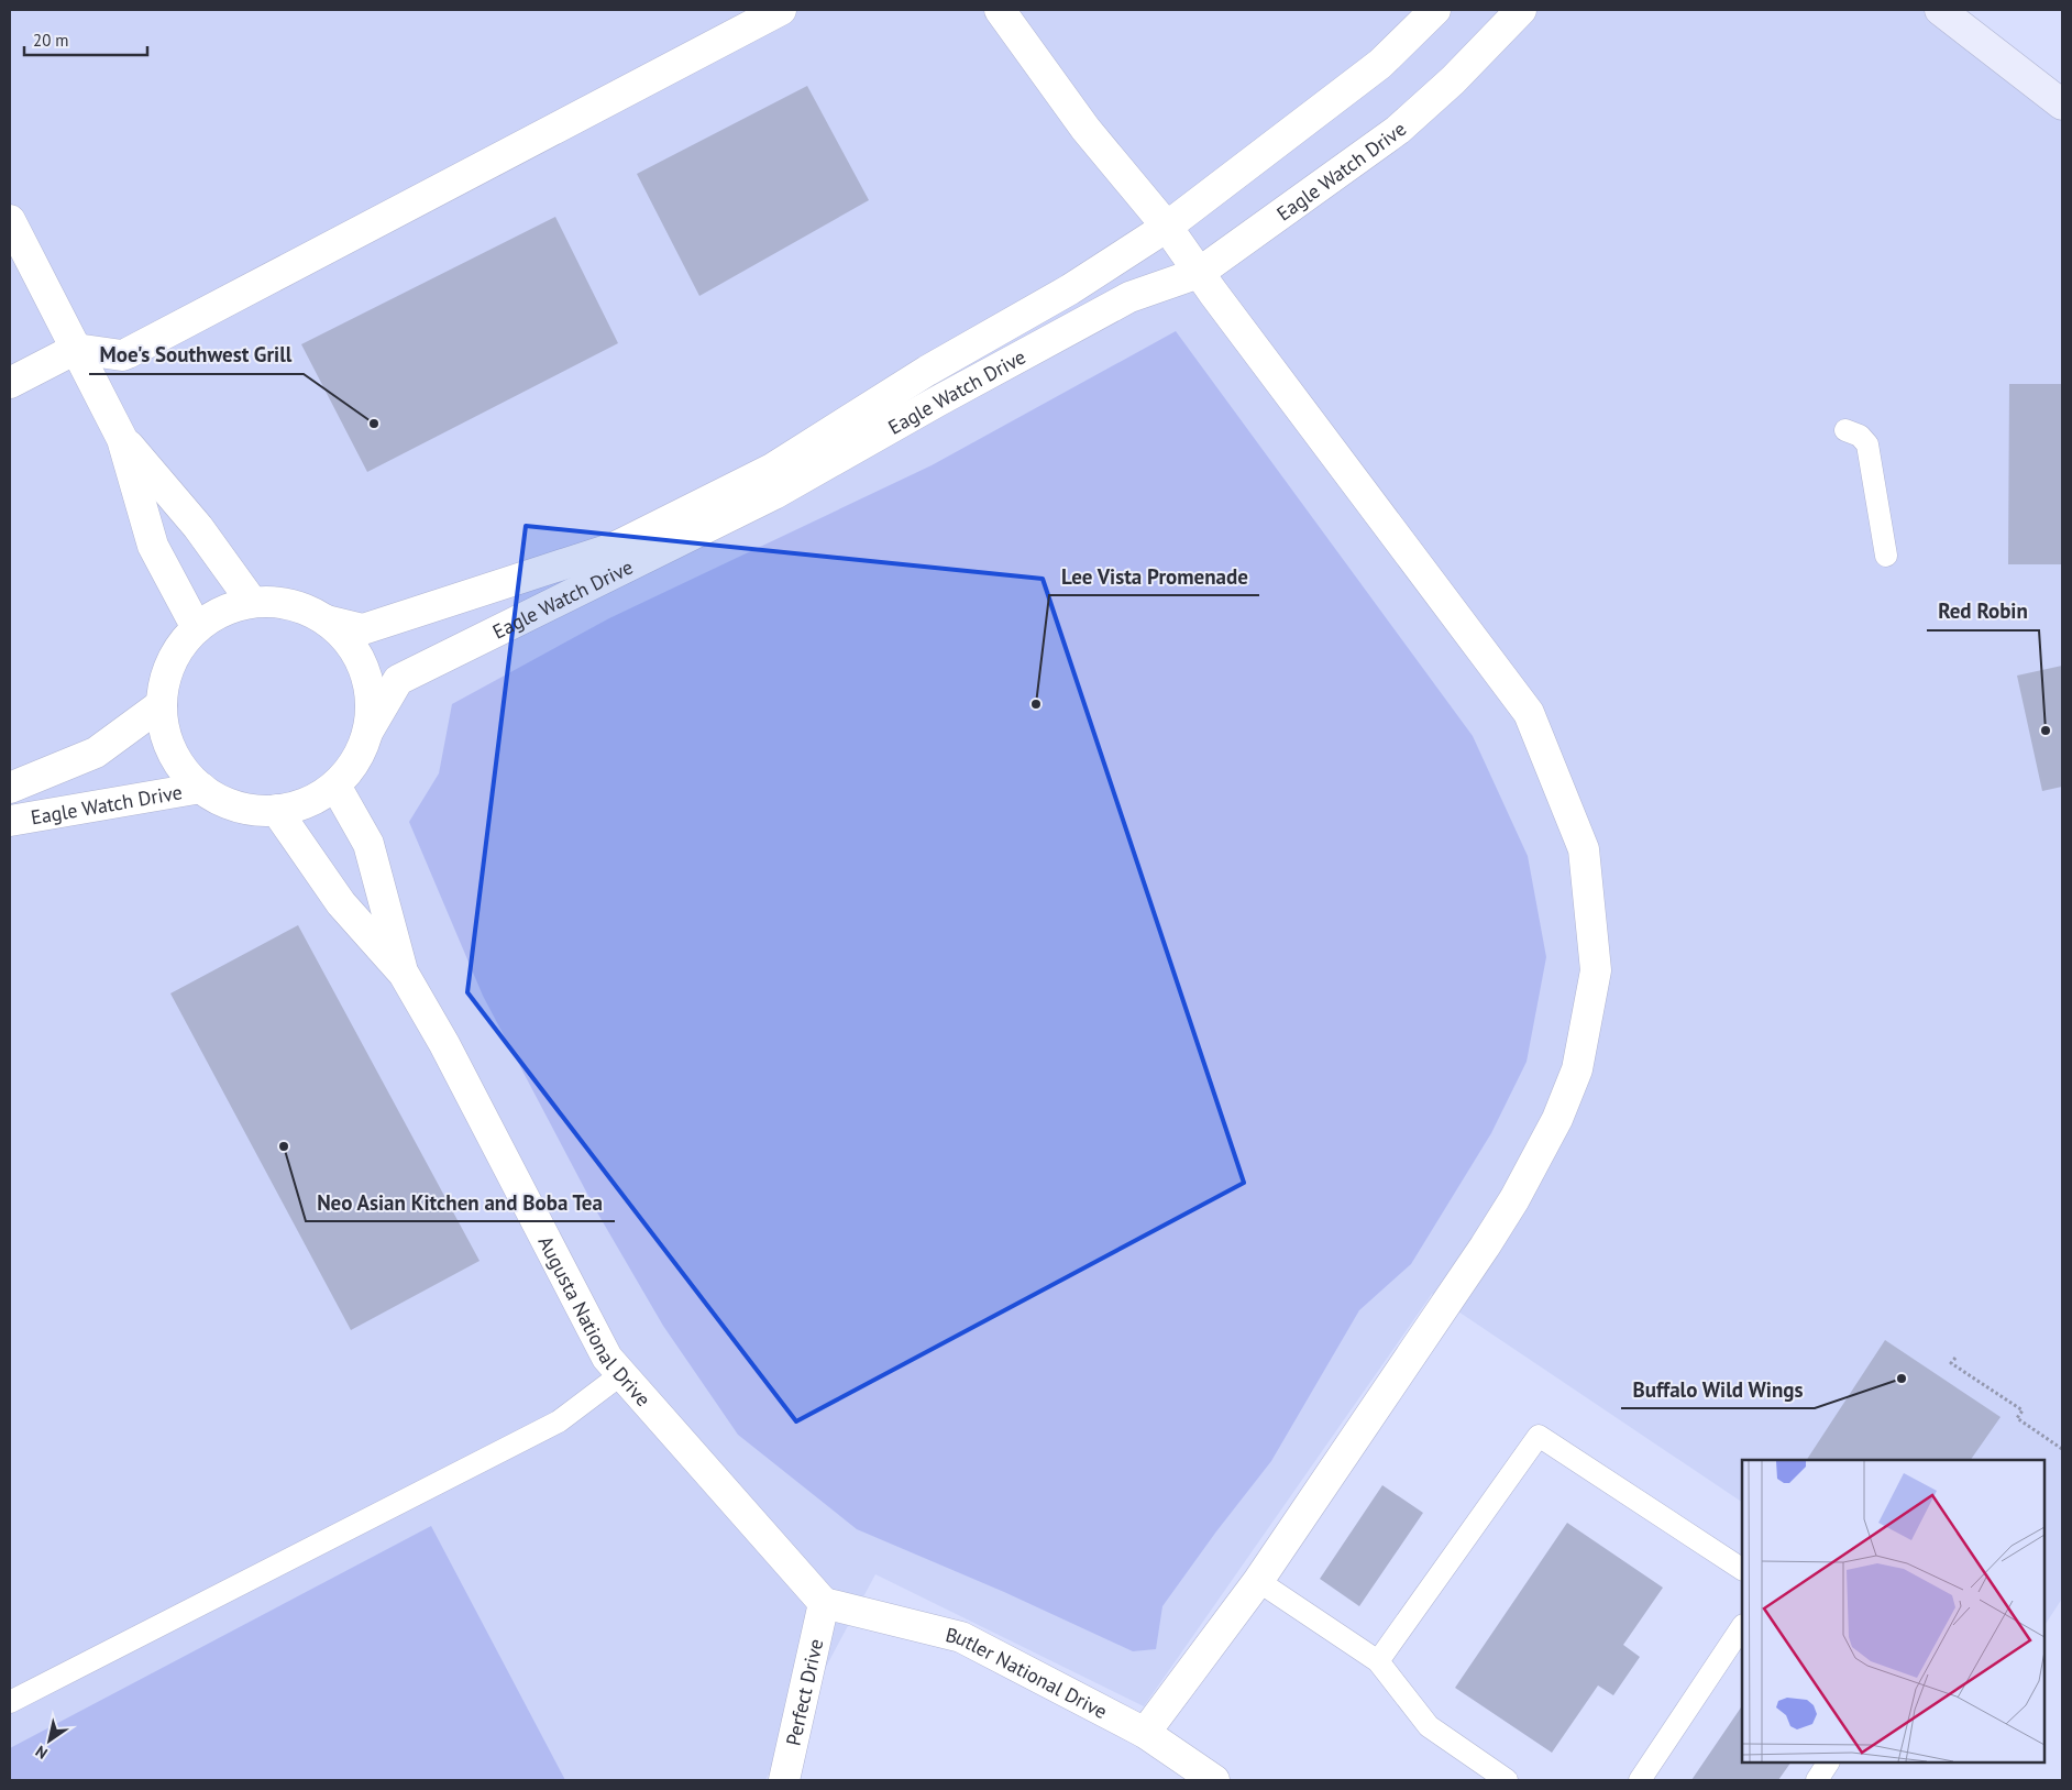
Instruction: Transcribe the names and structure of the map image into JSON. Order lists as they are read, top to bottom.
{
  "streets": {
    "street": [
      "Eagle Watch Drive",
      "Augusta National Drive",
      "Butler National Drive",
      "Perfect Drive"
    ]
  },
  "crossings": [
    ["Augusta National Drive", "Butler National Drive"],
    ["Augusta National Drive", "Perfect Drive"],
    ["Butler National Drive", "Perfect Drive"]
  ],
  "places": [
    "Moe's Southwest Grill",
    "Lee Vista Promenade",
    "Red Robin",
    "Neo Asian Kitchen and Boba Tea",
    "Buffalo Wild Wings"
  ],
  "scale_bar": "20 m",
  "north": "bottom left"
}
